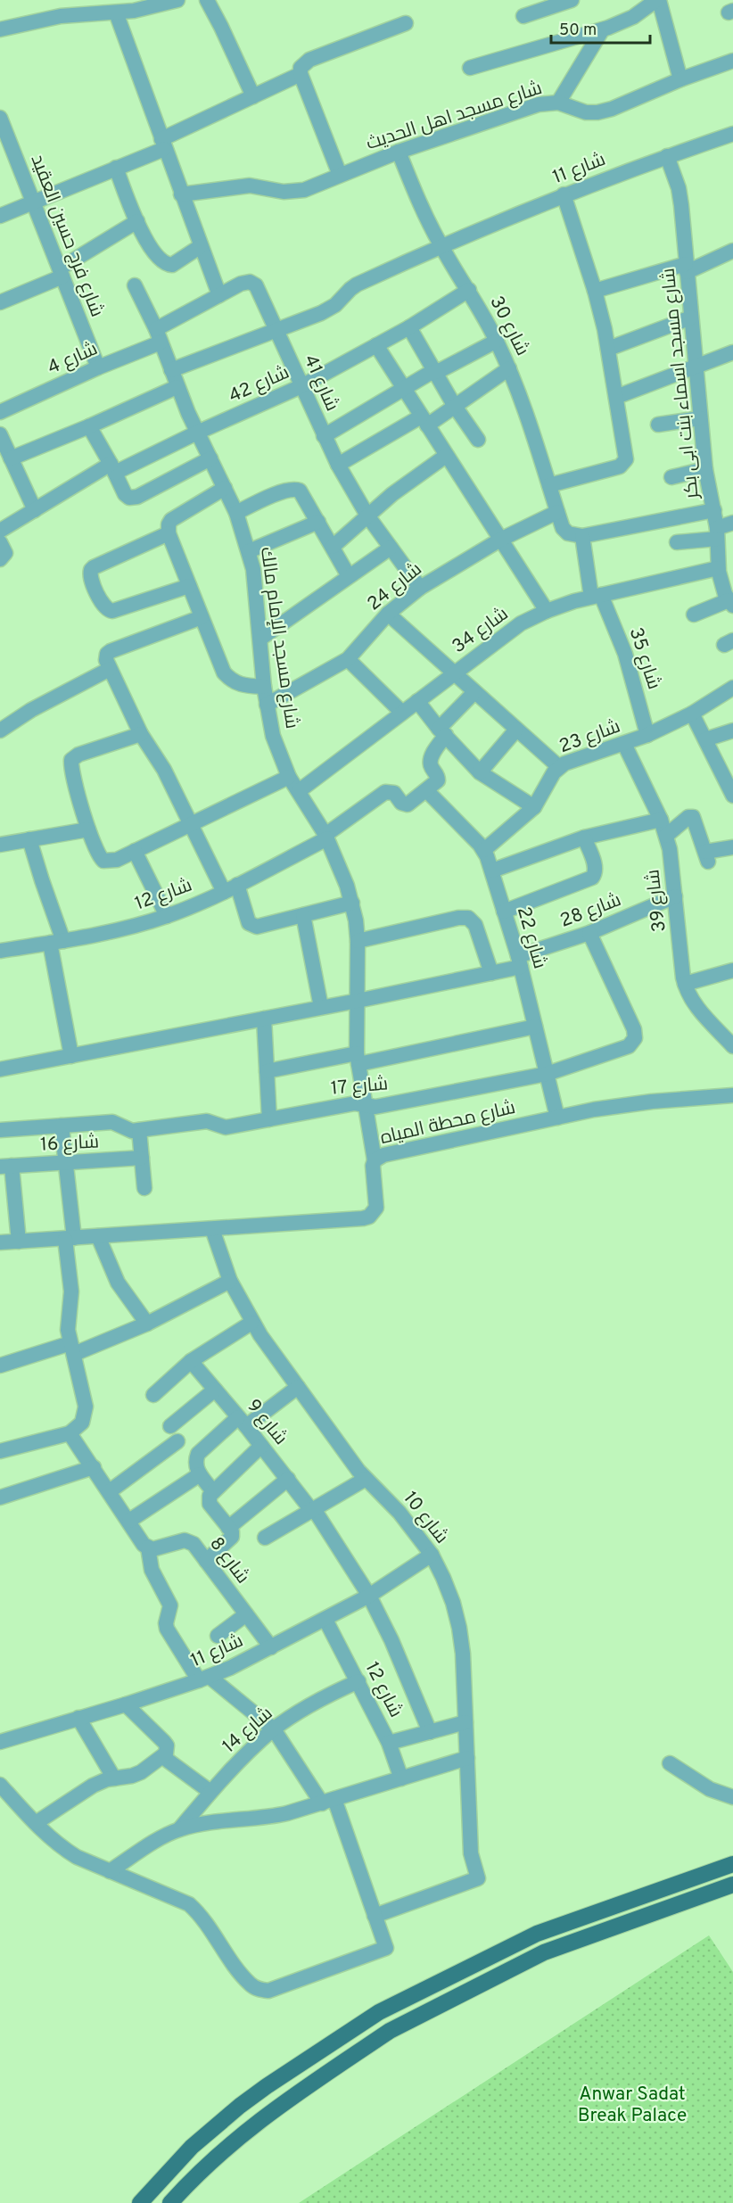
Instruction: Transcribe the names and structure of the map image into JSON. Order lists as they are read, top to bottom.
{
  "streets": {
    "street": [
      "شارع مسجد اهل الحديث",
      "شارع 11",
      "شارع فرج حسين العقيد",
      "شارع 30",
      "شارع 4",
      "شارع 41",
      "شارع 42",
      "شارع مسجد اسماء بنت ابى بكر",
      "شارع 24",
      "شارع 34",
      "شارع مسجد الإمام مالك",
      "شارع 35",
      "شارع 23",
      "شارع 12",
      "شارع 39",
      "شارع 28",
      "شارع 22",
      "شارع 17",
      "شارع محطة المياه",
      "شارع 16",
      "شارع 9",
      "شارع 10",
      "شارع 8",
      "شارع 14"
    ]
  },
  "crossings": [
    ["شارع مسجد اهل الحديث", "شارع 30"],
    ["شارع 11", "شارع 30"],
    ["شارع 11", "شارع 41"],
    ["شارع 11", "شارع مسجد اسماء بنت ابى بكر"],
    ["شارع 11", "شارع مسجد الإمام مالك"],
    ["شارع 11", "شارع 12"],
    ["شارع 11", "شارع 9"],
    ["شارع 11", "شارع 10"],
    ["شارع 11", "شارع 8"],
    ["شارع فرج حسين العقيد", "شارع 4"],
    ["شارع 30", "شارع 42"],
    ["شارع 30", "شارع 24"],
    ["شارع 30", "شارع 35"],
    ["شارع 4", "شارع 41"],
    ["شارع 4", "شارع مسجد الإمام مالك"],
    ["شارع 41", "شارع 42"],
    ["شارع 41", "شارع 24"],
    ["شارع 41", "شارع مسجد الإمام مالك"],
    ["شارع 42", "شارع مسجد الإمام مالك"],
    ["شارع مسجد اسماء بنت ابى بكر", "شارع 34"],
    ["شارع 24", "شارع مسجد الإمام مالك"],
    ["شارع 34", "شارع مسجد الإمام مالك"],
    ["شارع 34", "شارع 35"],
    ["شارع مسجد الإمام مالك", "شارع 12"],
    ["شارع مسجد الإمام مالك", "شارع 28"],
    ["شارع مسجد الإمام مالك", "شارع 17"],
    ["شارع مسجد الإمام مالك", "شارع محطة المياه"],
    ["شارع 35", "شارع 23"],
    ["شارع 23", "شارع 39"],
    ["شارع 23", "شارع 22"],
    ["شارع 12", "شارع 22"],
    ["شارع 12", "شارع 14"],
    ["شارع 39", "شارع 28"],
    ["شارع 28", "شارع 22"],
    ["شارع 28", "شارع 17"],
    ["شارع 22", "شارع 17"],
    ["شارع 22", "شارع محطة المياه"],
    ["شارع محطة المياه", "شارع 10"]
  ],
  "parks": ["Anwar Sadat Break Palace"],
  "scale_bar": "50 m"
}
